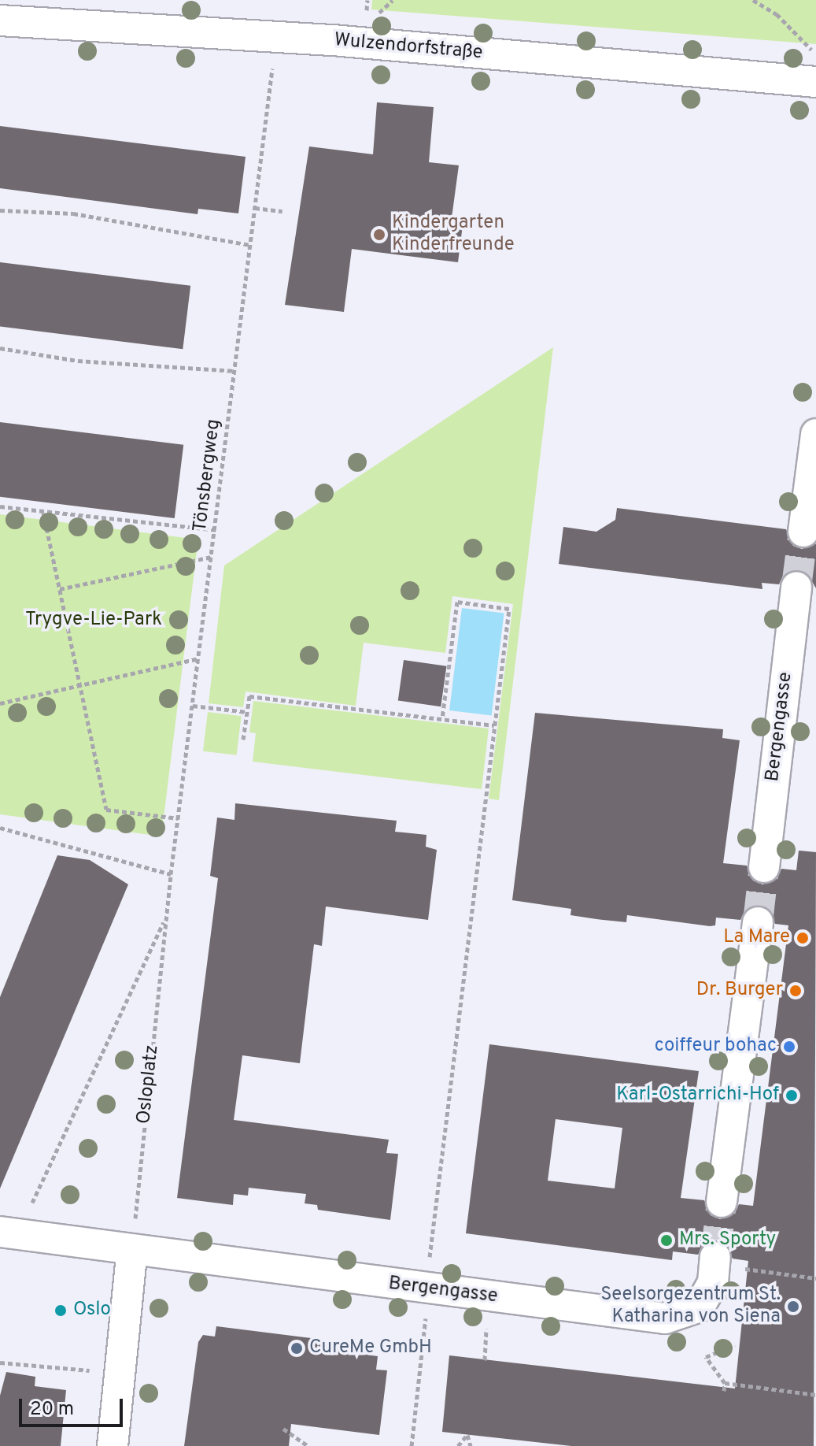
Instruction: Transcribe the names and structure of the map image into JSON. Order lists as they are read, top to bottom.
{
  "streets": {
    "street": ["Wulzendorfstraße", "Bergengasse"],
    "path": ["Tönsbergweg", "Osloplatz"]
  },
  "crossings": [
    ["Wulzendorfstraße", "Tönsbergweg"],
    ["Tönsbergweg", "Osloplatz"],
    ["Bergengasse", "Osloplatz"]
  ],
  "parks": ["Trygve-Lie-Park"],
  "places": [
    "Kindergarten Kinderfreunde",
    "La Mare",
    "Dr. Burger",
    "coiffeur bohac",
    "Karl-Ostarrichi-Hof",
    "Mrs. Sporty",
    "Seelsorgezentrum St. Katharina von Siena",
    "Oslo",
    "CureMe GmbH"
  ],
  "scale_bar": "20 m"
}
